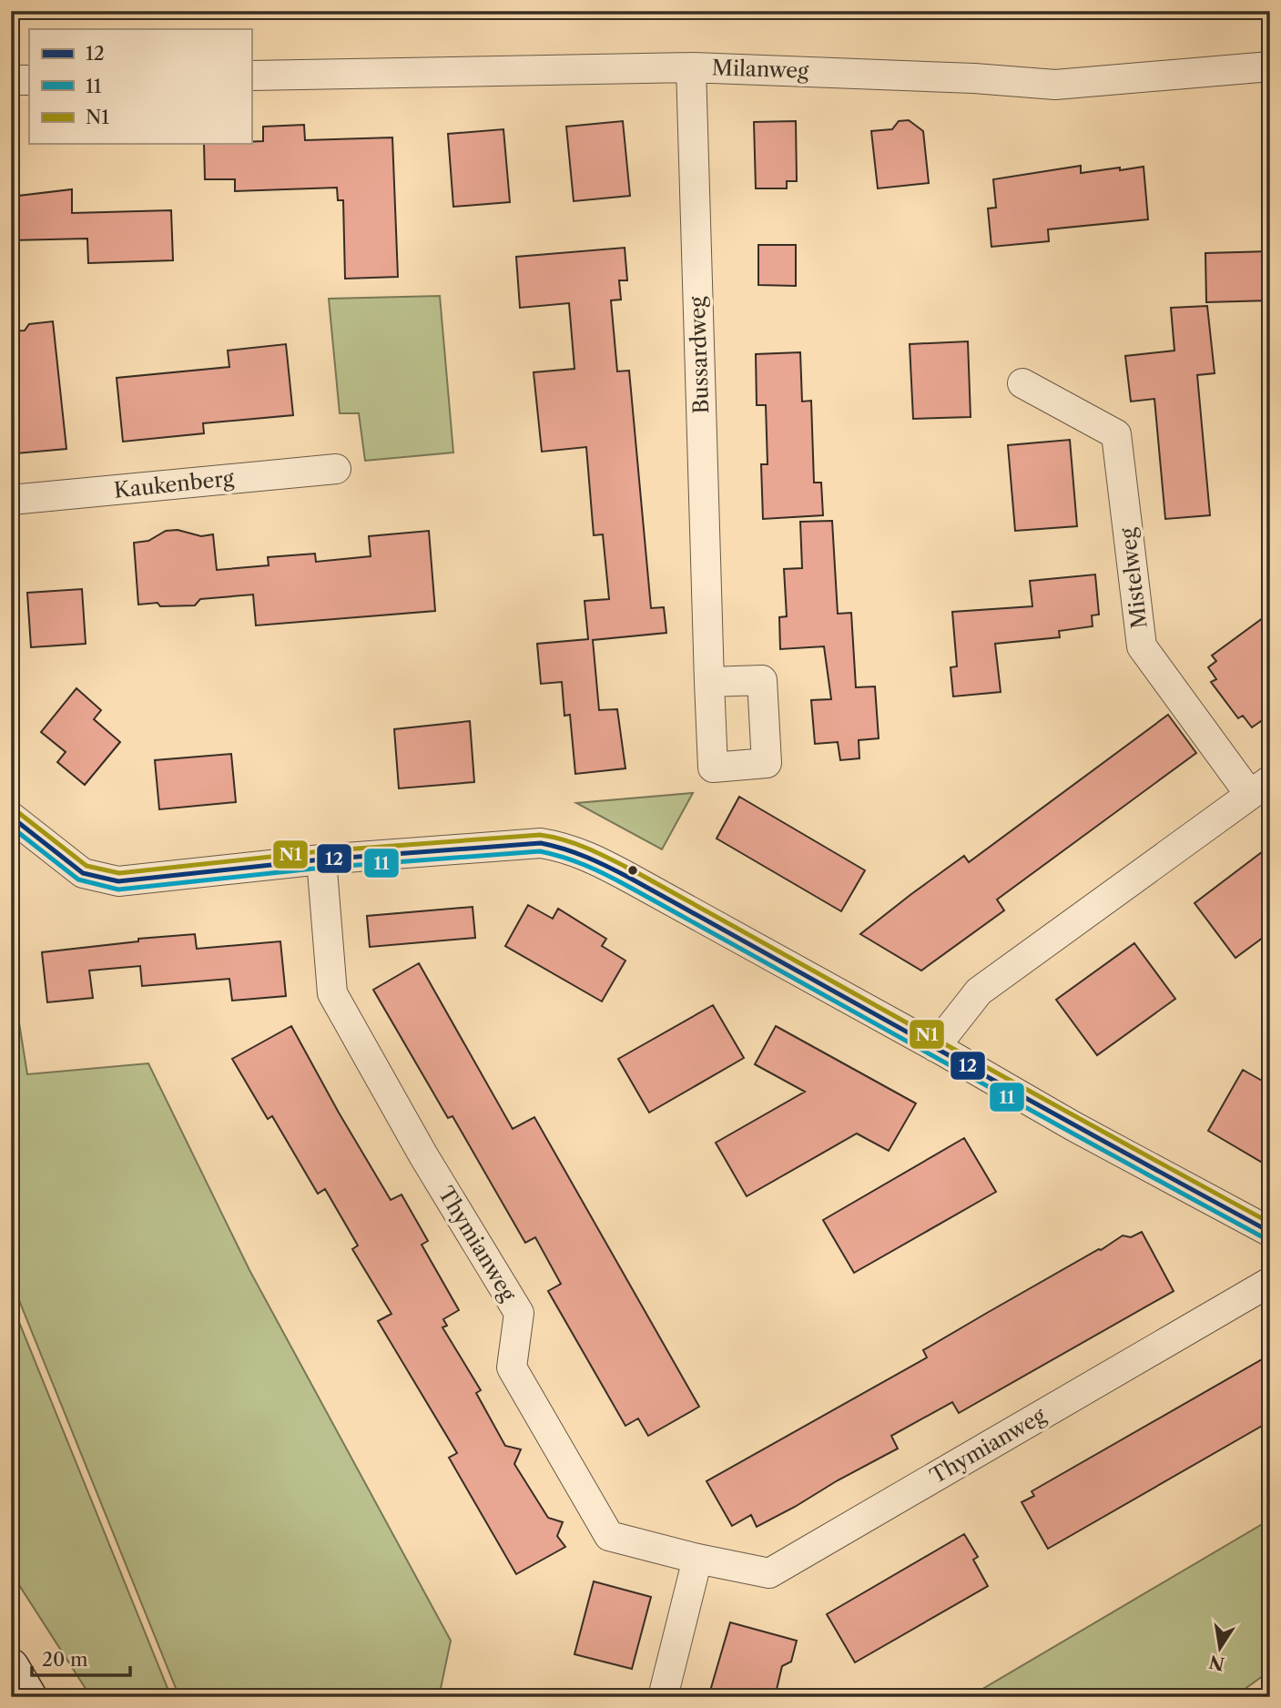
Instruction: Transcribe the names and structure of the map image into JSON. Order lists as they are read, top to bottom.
{
  "streets": {
    "street": [
      "Milanweg",
      "Bussardweg",
      "Kaukenberg",
      "Mistelweg",
      "Thymianweg"
    ]
  },
  "crossings": [
    ["Milanweg", "Bussardweg"]
  ],
  "lines": ["transit line N1", "transit line 12", "transit line 11"],
  "legend": ["12", "11", "N1"],
  "scale_bar": "20 m",
  "north": "bottom"
}
